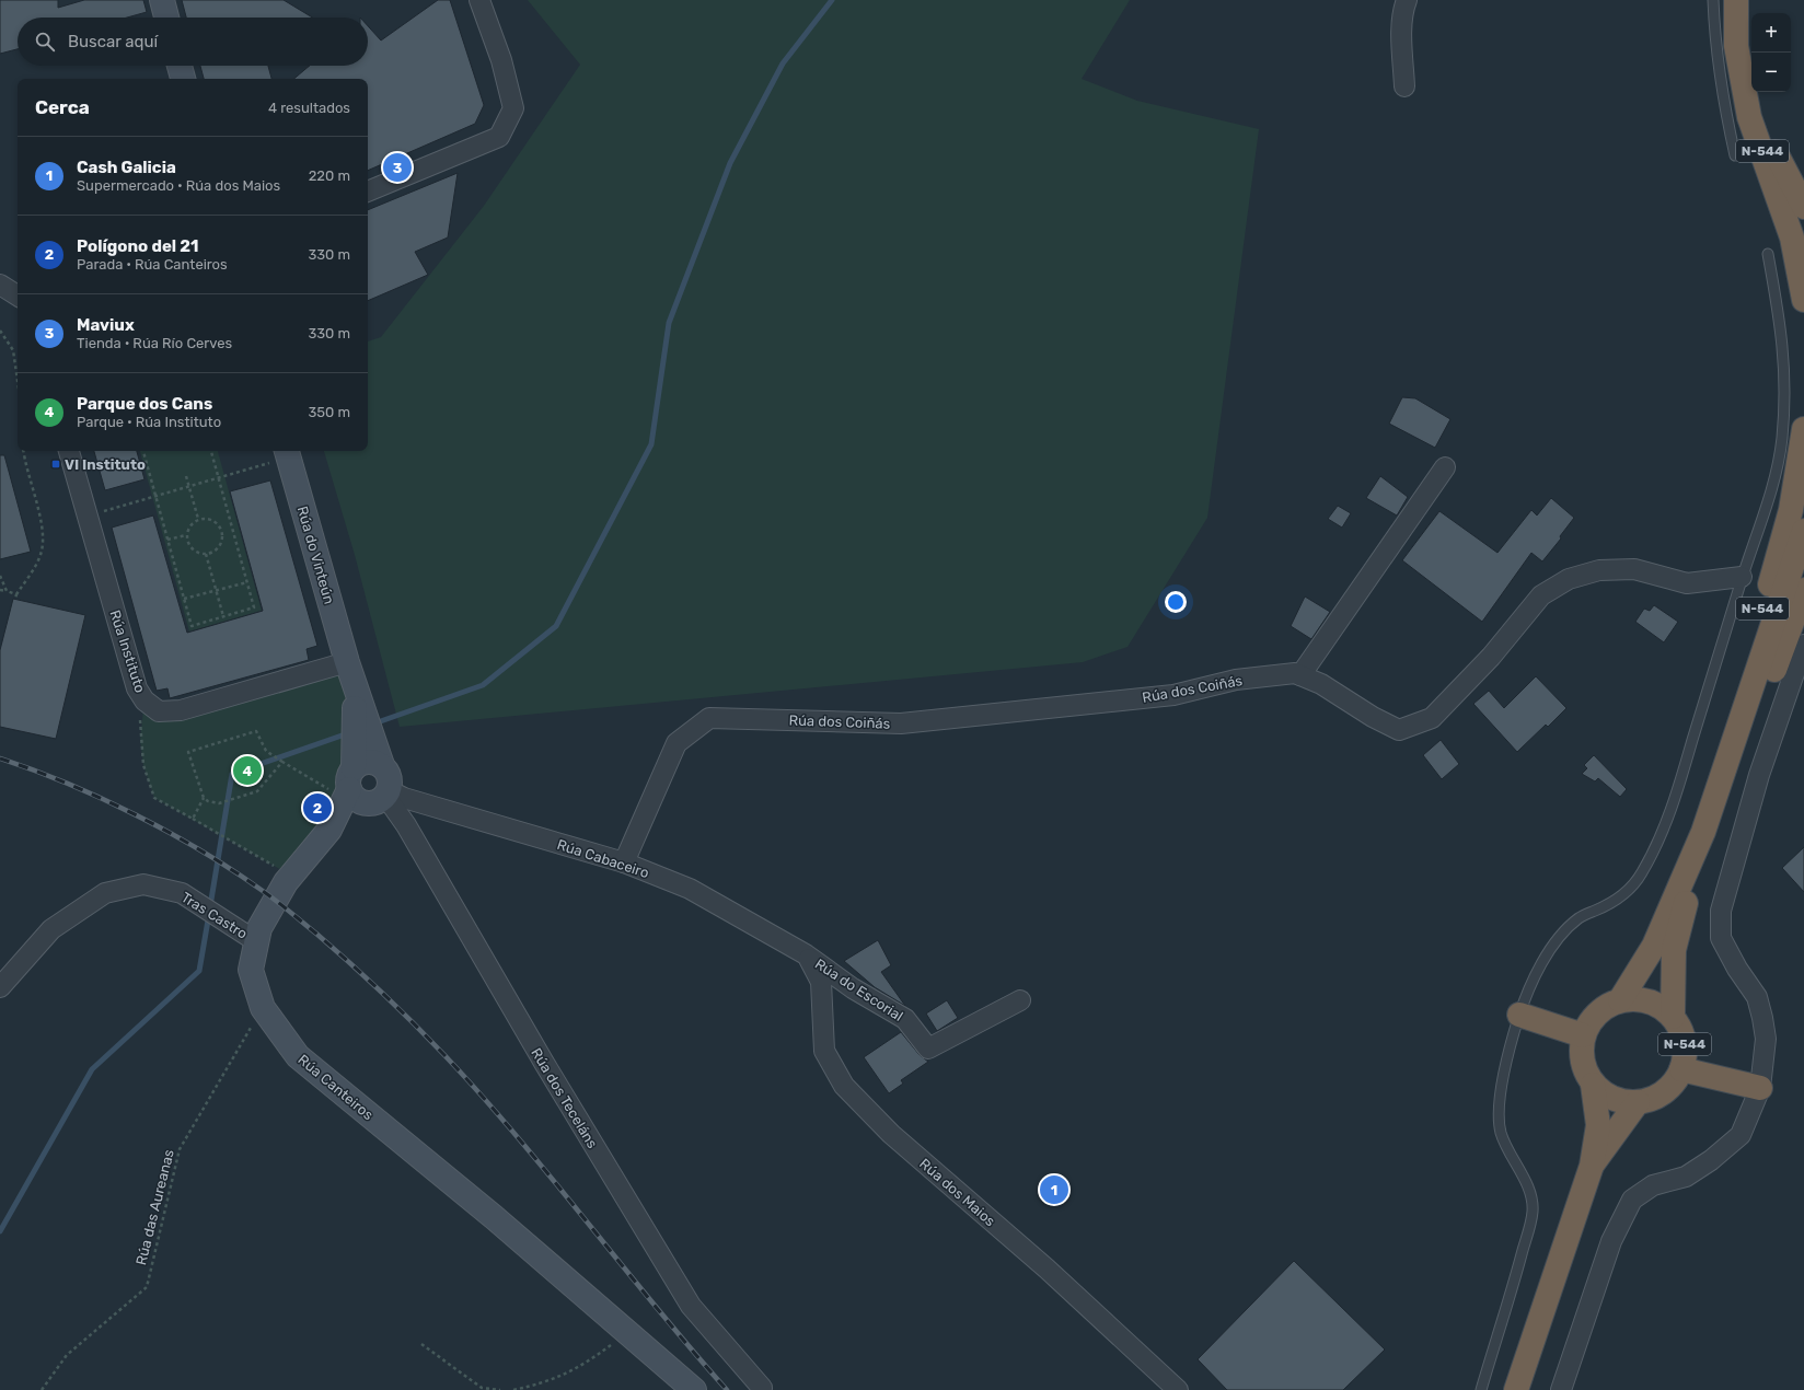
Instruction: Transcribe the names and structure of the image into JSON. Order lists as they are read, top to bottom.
{
  "streets": {
    "highway": ["N-544"],
    "street": [
      "Rúa do Vinteún",
      "Rúa Instituto",
      "Rúa dos Coiñás",
      "Rúa Cabaceiro",
      "Tras Castro",
      "Rúa do Escorial",
      "Rúa Canteiros",
      "Rúa dos Teceláns",
      "Rúa dos Maios"
    ],
    "path": ["Rúa das Aureanas"]
  },
  "crossings": [
    ["Rúa do Vinteún", "Rúa Instituto"],
    ["Rúa dos Coiñás", "Rúa Cabaceiro"],
    ["Rúa Cabaceiro", "Rúa do Escorial"],
    ["Rúa Cabaceiro", "Rúa Canteiros"],
    ["Rúa Cabaceiro", "Rúa dos Teceláns"],
    ["Rúa Cabaceiro", "Rúa dos Maios"],
    ["Tras Castro", "Rúa Canteiros"],
    ["Rúa do Escorial", "Rúa dos Maios"],
    ["Rúa Canteiros", "Rúa dos Teceláns"],
    ["Rúa Canteiros", "Rúa das Aureanas"]
  ],
  "places": {
    "transit": ["VI Instituto"]
  },
  "page": {
    "map_buttons": ["+", "−"],
    "search": "Buscar aquí",
    "heading": ["Cerca", "4 resultados"],
    "list": [
      {
        "mark": "1",
        "name": "Cash Galicia",
        "note": "Supermercado · Rúa dos Maios",
        "value": "220 m"
      },
      {
        "mark": "2",
        "name": "Polígono del 21",
        "note": "Parada · Rúa Canteiros",
        "value": "330 m"
      },
      {
        "mark": "3",
        "name": "Maviux",
        "note": "Tienda · Rúa Río Cerves",
        "value": "330 m"
      },
      {
        "mark": "4",
        "name": "Parque dos Cans",
        "note": "Parque · Rúa Instituto",
        "value": "350 m"
      }
    ],
    "pins": [
      "3",
      "4",
      "2",
      "1"
    ]
  }
}
